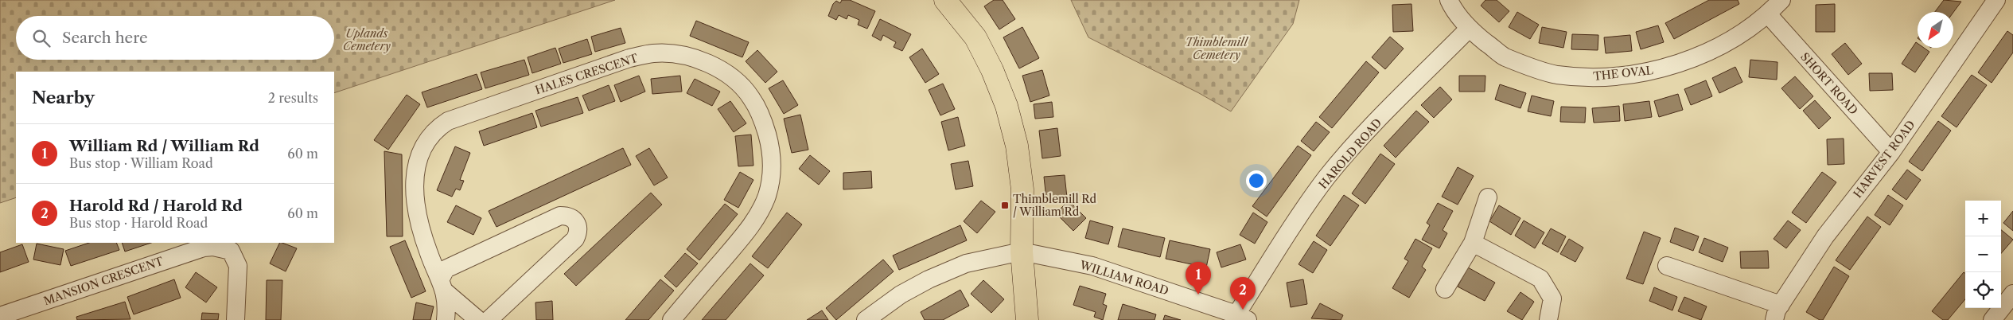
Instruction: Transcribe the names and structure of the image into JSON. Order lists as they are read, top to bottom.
{
  "streets": {
    "street": [
      "THE OVAL",
      "HALES CRESCENT",
      "SHORT ROAD",
      "HAROLD ROAD",
      "HARVEST ROAD",
      "WILLIAM ROAD",
      "MANSION CRESCENT"
    ]
  },
  "crossings": [
    ["THE OVAL", "SHORT ROAD"],
    ["THE OVAL", "HAROLD ROAD"],
    ["SHORT ROAD", "HARVEST ROAD"],
    ["HAROLD ROAD", "WILLIAM ROAD"]
  ],
  "parks": ["Uplands Cemetery", "Thimblemill Cemetery"],
  "places": {
    "transit": ["Thimblemill Rd / William Rd"]
  },
  "north": "bottom left",
  "page": {
    "search": "Search here",
    "heading": ["Nearby", "2 results"],
    "list": [
      {
        "mark": "1",
        "name": "William Rd / William Rd",
        "note": "Bus stop · William Road",
        "value": "60 m"
      },
      {
        "mark": "2",
        "name": "Harold Rd / Harold Rd",
        "note": "Bus stop · Harold Road",
        "value": "60 m"
      }
    ],
    "map_buttons": ["+", "−"],
    "pins": ["1", "2"]
  }
}
